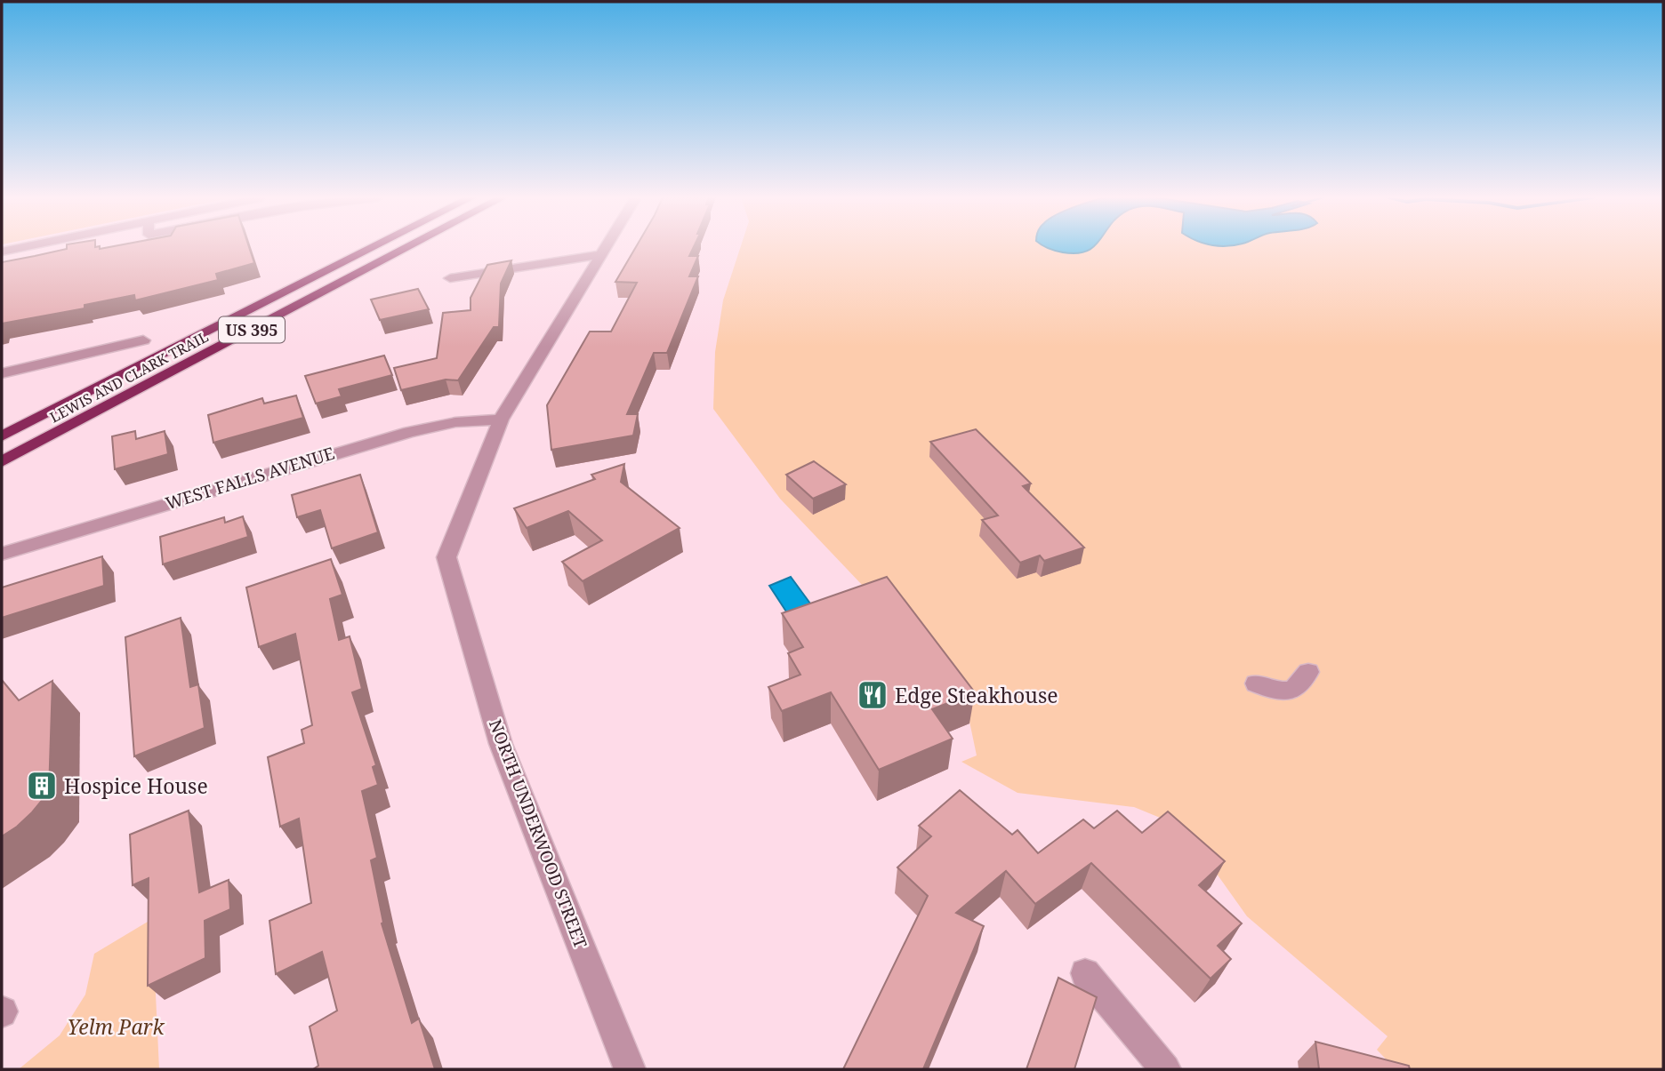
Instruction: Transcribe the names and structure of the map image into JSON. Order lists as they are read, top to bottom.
{
  "streets": {
    "highway": ["US 395", "LEWIS AND CLARK TRAIL"],
    "street": ["WEST FALLS AVENUE", "NORTH UNDERWOOD STREET"]
  },
  "crossings": [
    ["WEST FALLS AVENUE", "NORTH UNDERWOOD STREET"]
  ],
  "parks": ["Yelm Park"],
  "places": {
    "restaurant": ["Edge Steakhouse"],
    "building": ["Hospice House"]
  }
}
